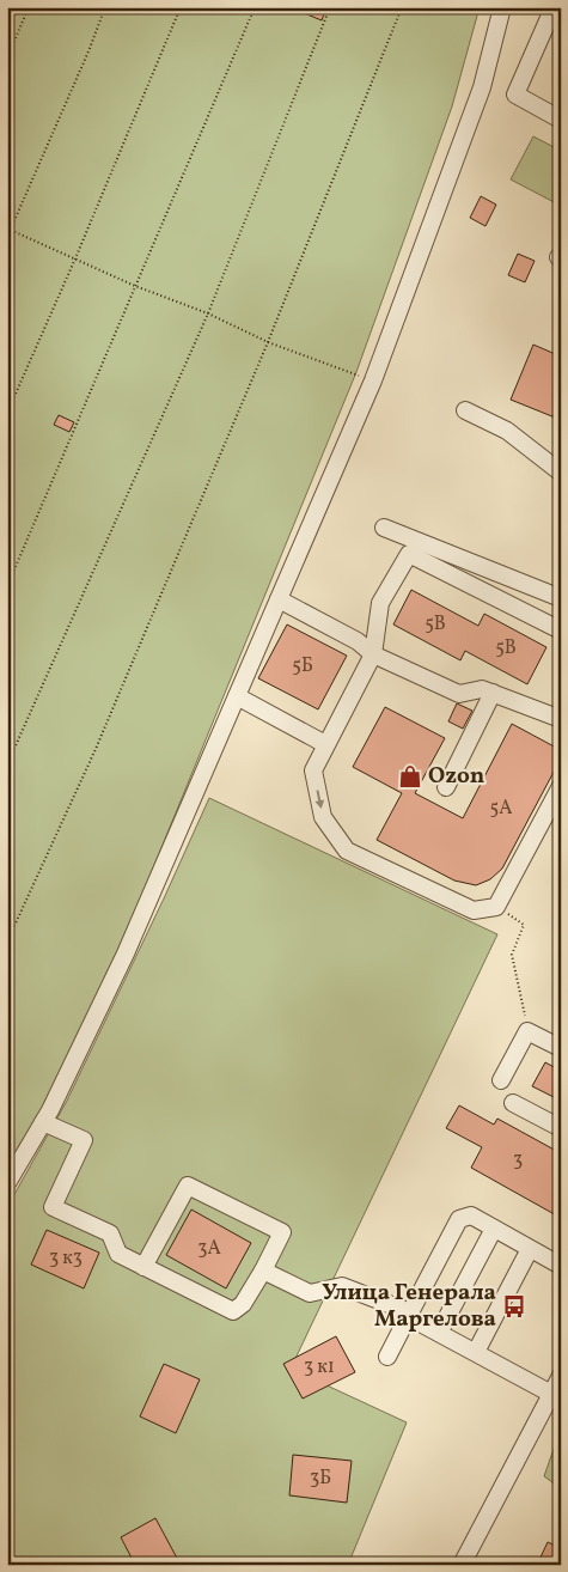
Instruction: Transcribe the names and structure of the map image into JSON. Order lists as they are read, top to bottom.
{
  "places": {
    "shop": ["Ozon"],
    "bus stop": ["Улица Генерала Маргелова"]
  },
  "house_numbers": [
    "5В",
    "5В",
    "5Б",
    "5А",
    "3",
    "3А",
    "3 к3",
    "3 к1",
    "3Б"
  ]
}
